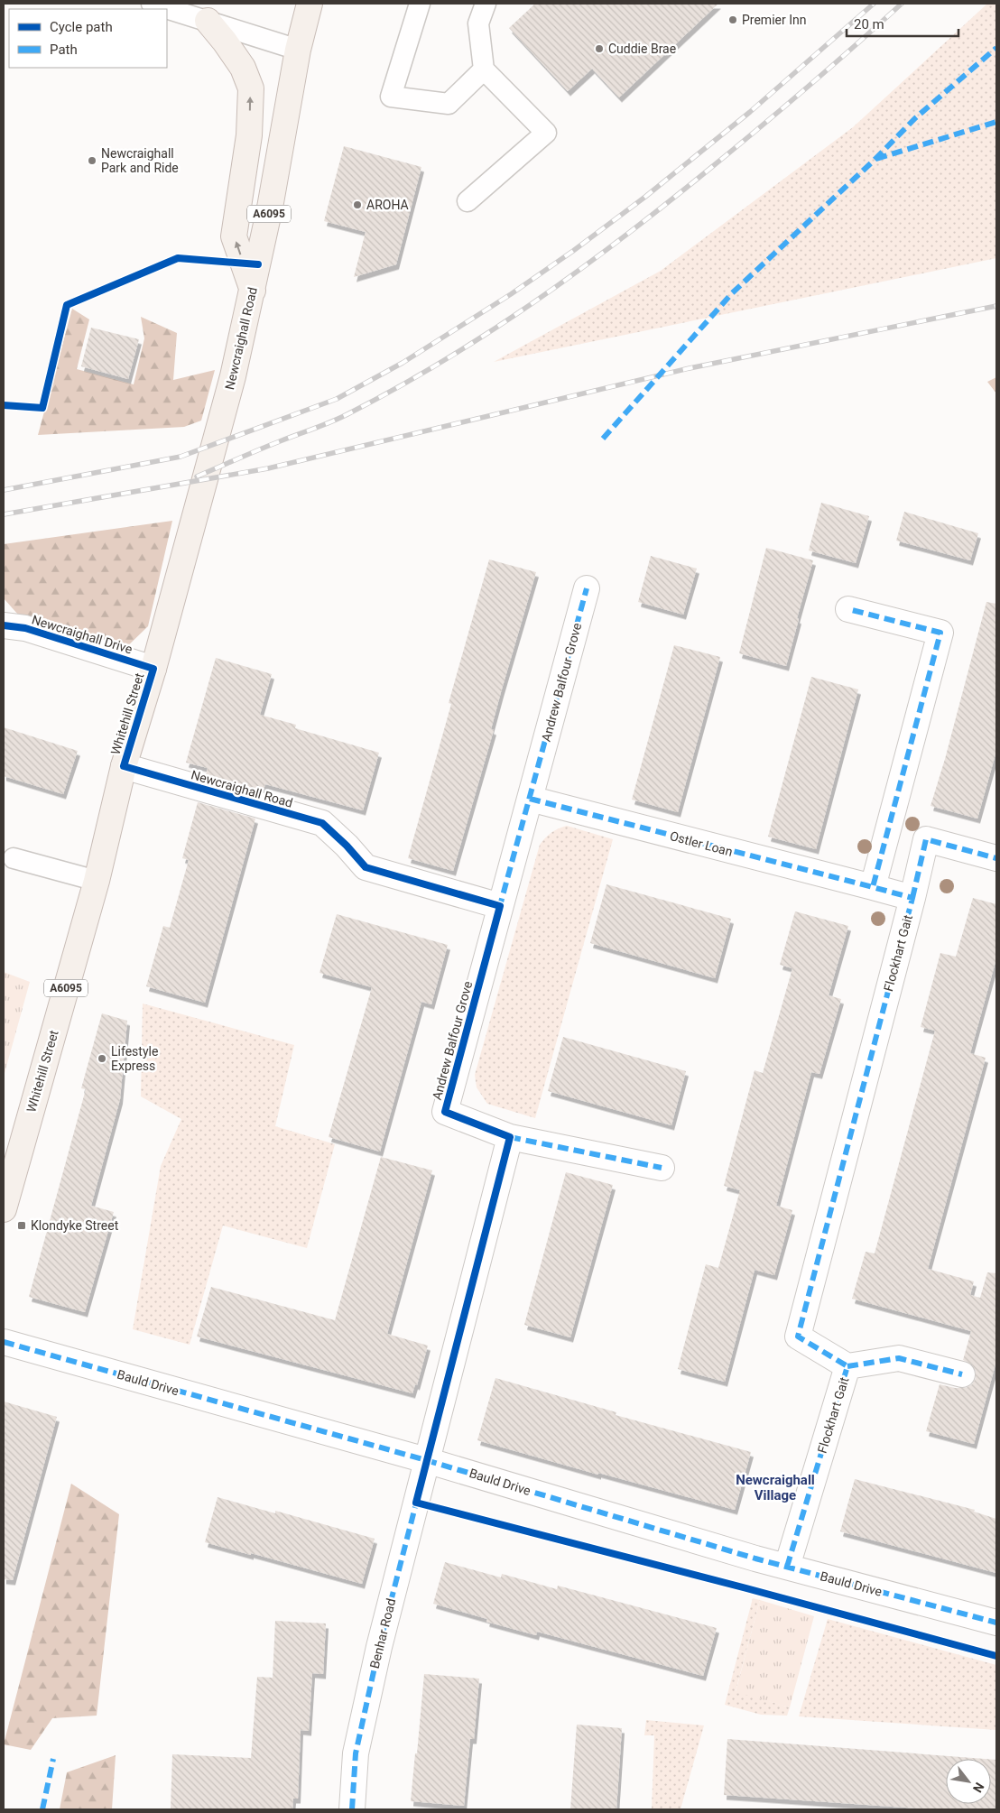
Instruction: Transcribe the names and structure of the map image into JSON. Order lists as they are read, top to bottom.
{
  "streets": {
    "main road": ["A6095", "Newcraighall Road", "Whitehill Street"],
    "street": [
      "Newcraighall Drive",
      "Andrew Balfour Grove",
      "Ostler Loan",
      "Flockhart Gait",
      "Bauld Drive",
      "Benhar Road"
    ]
  },
  "crossings": [
    ["Newcraighall Road", "Newcraighall Drive"],
    ["Newcraighall Road", "Andrew Balfour Grove"],
    ["Newcraighall Road", "Whitehill Street"],
    ["Newcraighall Drive", "Whitehill Street"],
    ["Andrew Balfour Grove", "Ostler Loan"],
    ["Ostler Loan", "Flockhart Gait"],
    ["Flockhart Gait", "Bauld Drive"],
    ["Bauld Drive", "Benhar Road"]
  ],
  "districts": ["Newcraighall Village"],
  "places": {
    "other": [
      "Premier Inn",
      "Cuddie Brae",
      "Newcraighall Park and Ride",
      "AROHA",
      "Lifestyle Express"
    ],
    "transit": ["Klondyke Street"]
  },
  "legend": ["Cycle path", "Path"],
  "scale_bar": "20 m",
  "north": "bottom right"
}
